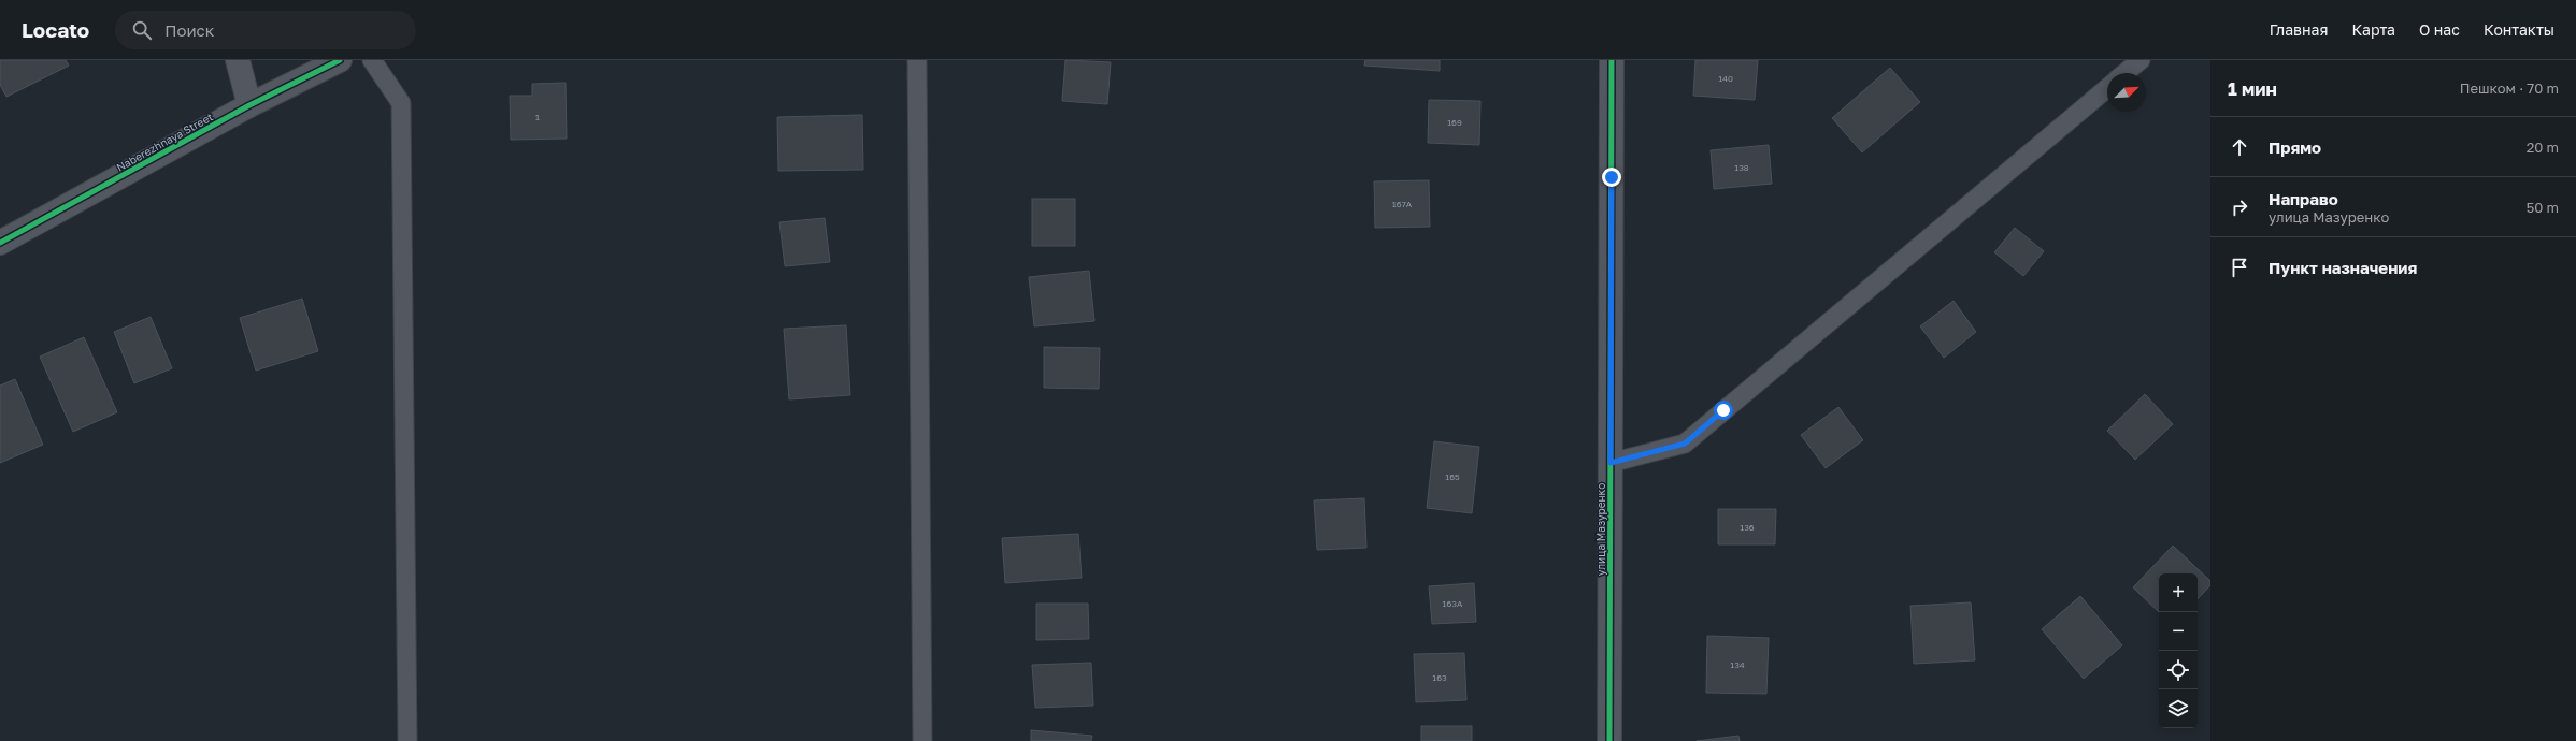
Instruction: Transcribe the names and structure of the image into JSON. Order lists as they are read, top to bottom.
{
  "streets": {
    "street": ["Naberezhnaya Street", "улица Мазуренко"]
  },
  "house_numbers": [
    "140",
    "1",
    "169",
    "138",
    "167А",
    "165",
    "136",
    "163А",
    "134",
    "163"
  ],
  "north": "top right",
  "page": {
    "header": "Locato",
    "search": "Поиск",
    "nav": [
      "Главная",
      "Карта",
      "О нас",
      "Контакты"
    ],
    "heading": ["1 мин", "Пешком · 70 m"],
    "list": [
      ["Прямо", "20 m"],
      ["Направо", "улица Мазуренко", "50 m"],
      "Пункт назначения"
    ],
    "map_buttons": ["+", "−"]
  }
}
